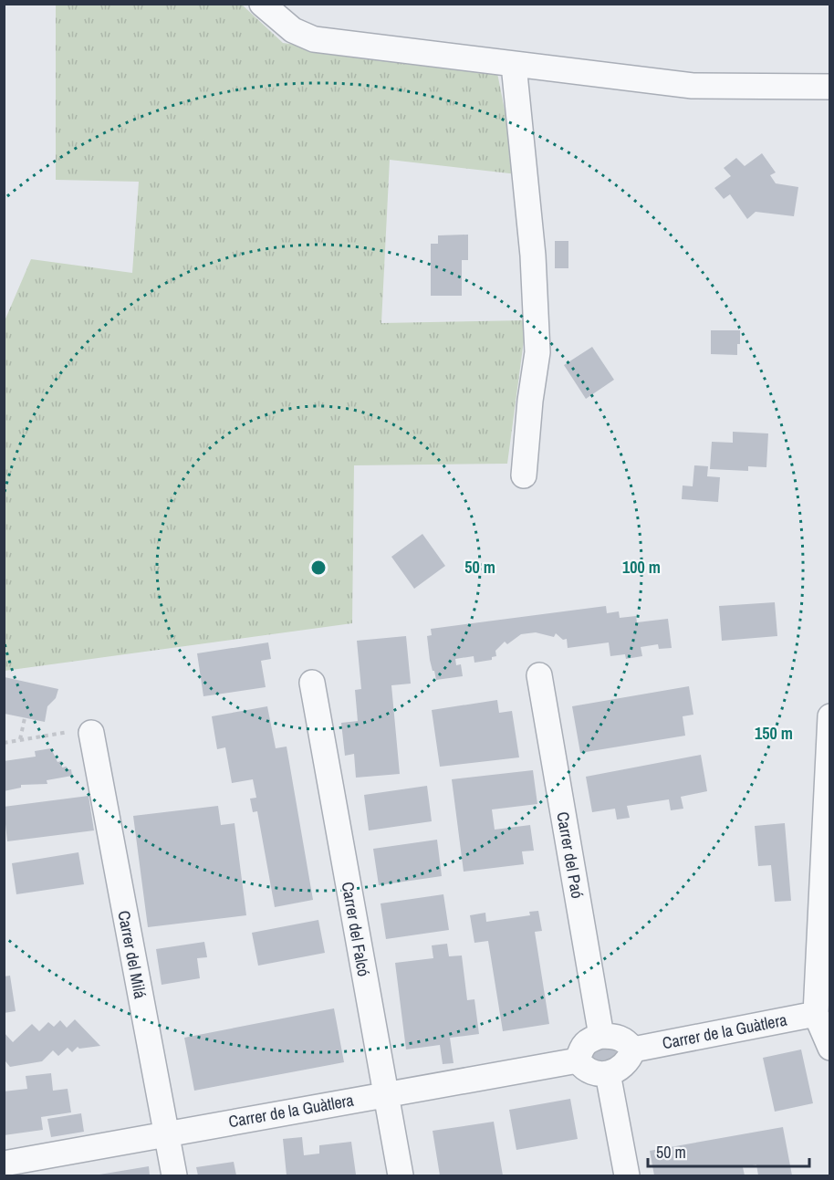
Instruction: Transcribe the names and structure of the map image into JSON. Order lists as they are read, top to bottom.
{
  "streets": {
    "street": [
      "Carrer del Paó",
      "Carrer del Falcó",
      "Carrer del Milá",
      "Carrer de la Guàtlera"
    ]
  },
  "crossings": [
    ["Carrer del Paó", "Carrer de la Guàtlera"],
    ["Carrer del Falcó", "Carrer de la Guàtlera"],
    ["Carrer del Milá", "Carrer de la Guàtlera"]
  ],
  "scale_bar": "50 m",
  "rings": ["50 m", "100 m", "150 m"]
}
